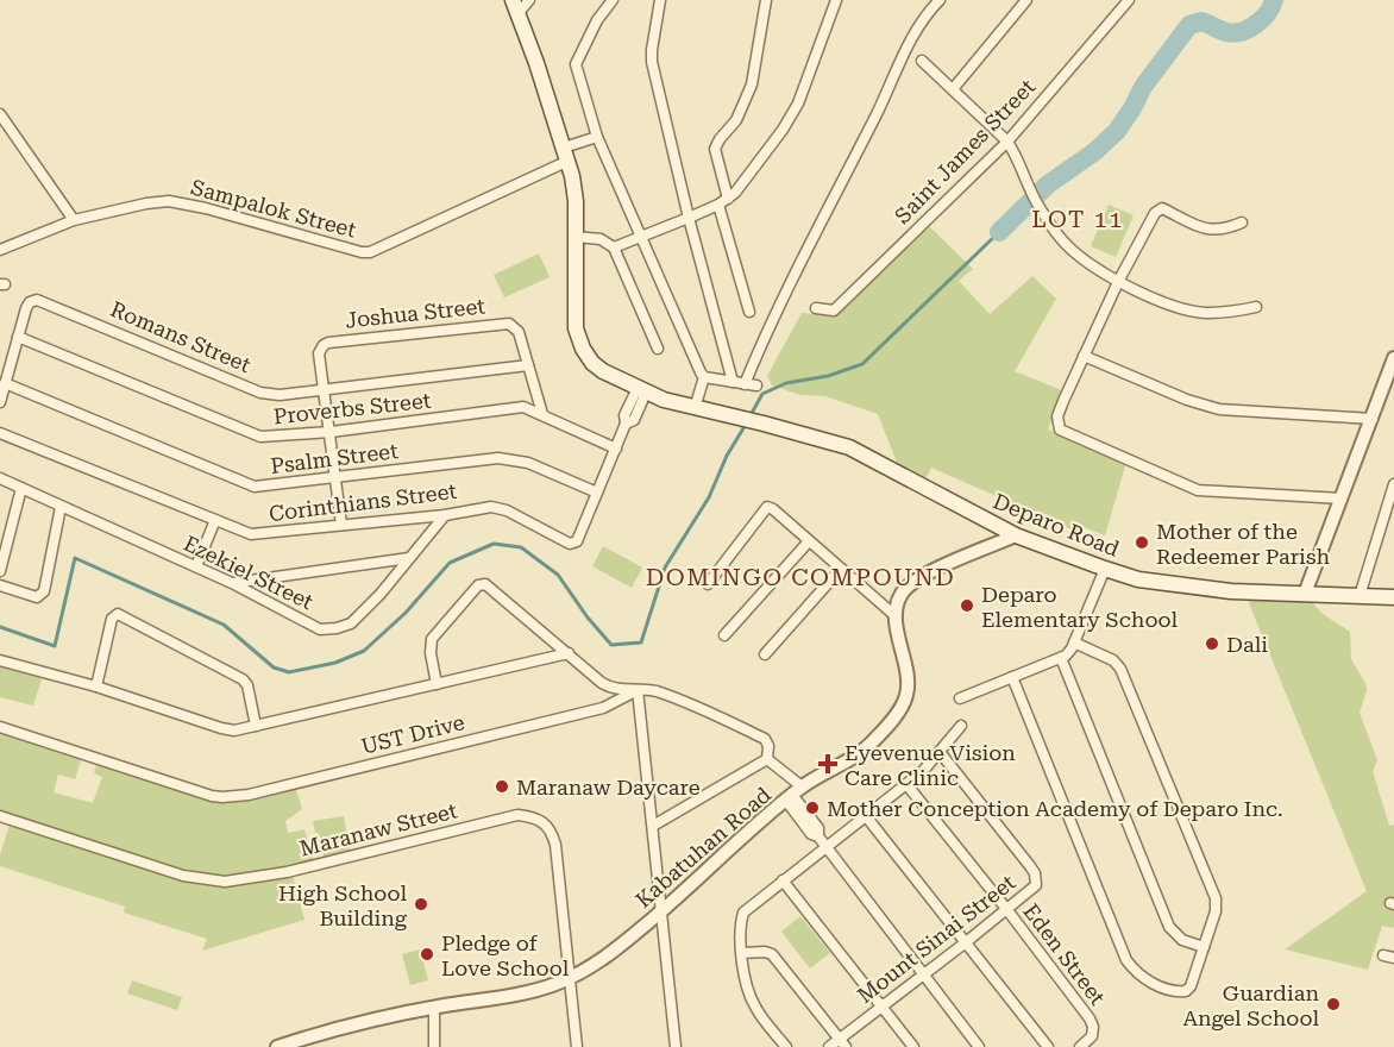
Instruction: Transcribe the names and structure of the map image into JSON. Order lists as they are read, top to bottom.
{
  "streets": {
    "main road": ["Deparo Road"],
    "street": [
      "Saint James Street",
      "Sampalok Street",
      "Joshua Street",
      "Romans Street",
      "Proverbs Street",
      "Psalm Street",
      "Corinthians Street",
      "Ezekiel Street",
      "UST Drive",
      "Maranaw Street",
      "Kabatuhan Road",
      "Mount Sinai Street",
      "Eden Street"
    ]
  },
  "crossings": [
    ["Sampalok Street", "Deparo Road"],
    ["Joshua Street", "Romans Street"],
    ["Joshua Street", "Proverbs Street"],
    ["Romans Street", "Proverbs Street"],
    ["Psalm Street", "Corinthians Street"],
    ["Corinthians Street", "Ezekiel Street"],
    ["Maranaw Street", "Kabatuhan Road"],
    ["Mount Sinai Street", "Eden Street"]
  ],
  "districts": ["LOT 11", "DOMINGO COMPOUND"],
  "places": {
    "other": [
      "Mother of the Redeemer Parish",
      "Deparo Elementary School",
      "Dali",
      "Maranaw Daycare",
      "Mother Conception Academy of Deparo Inc.",
      "High School Building",
      "Pledge of Love School",
      "Guardian Angel School"
    ],
    "health": ["Eyevenue Vision Care Clinic"]
  }
}
